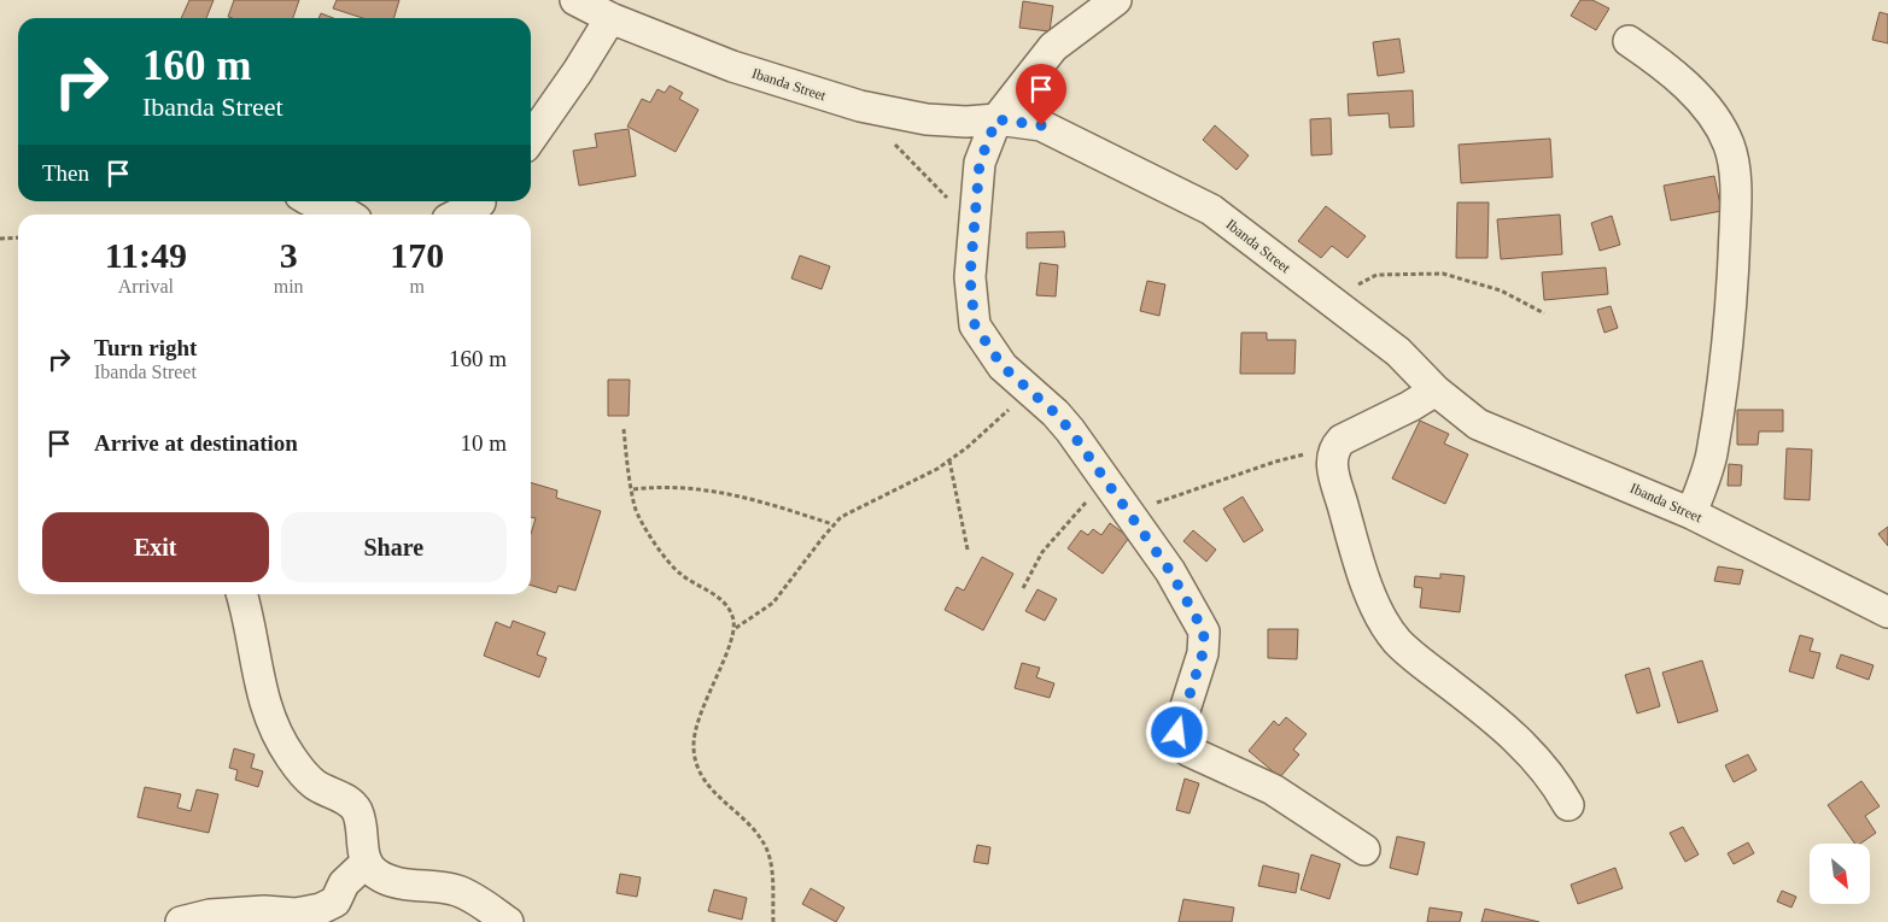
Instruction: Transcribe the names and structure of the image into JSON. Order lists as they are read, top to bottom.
{
  "streets": {
    "street": ["Ibanda Street"]
  },
  "north": "bottom right",
  "page": {
    "turn": ["160 m", "Ibanda Street"],
    "then": "Then",
    "eta": [
      "11:49",
      "Arrival",
      "3",
      "min",
      "170",
      "m"
    ],
    "list": [
      {
        "name": "Turn right",
        "note": "Ibanda Street",
        "value": "160 m"
      },
      {
        "name": "Arrive at destination",
        "value": "10 m"
      }
    ],
    "buttons": ["Exit", "Share"]
  }
}
